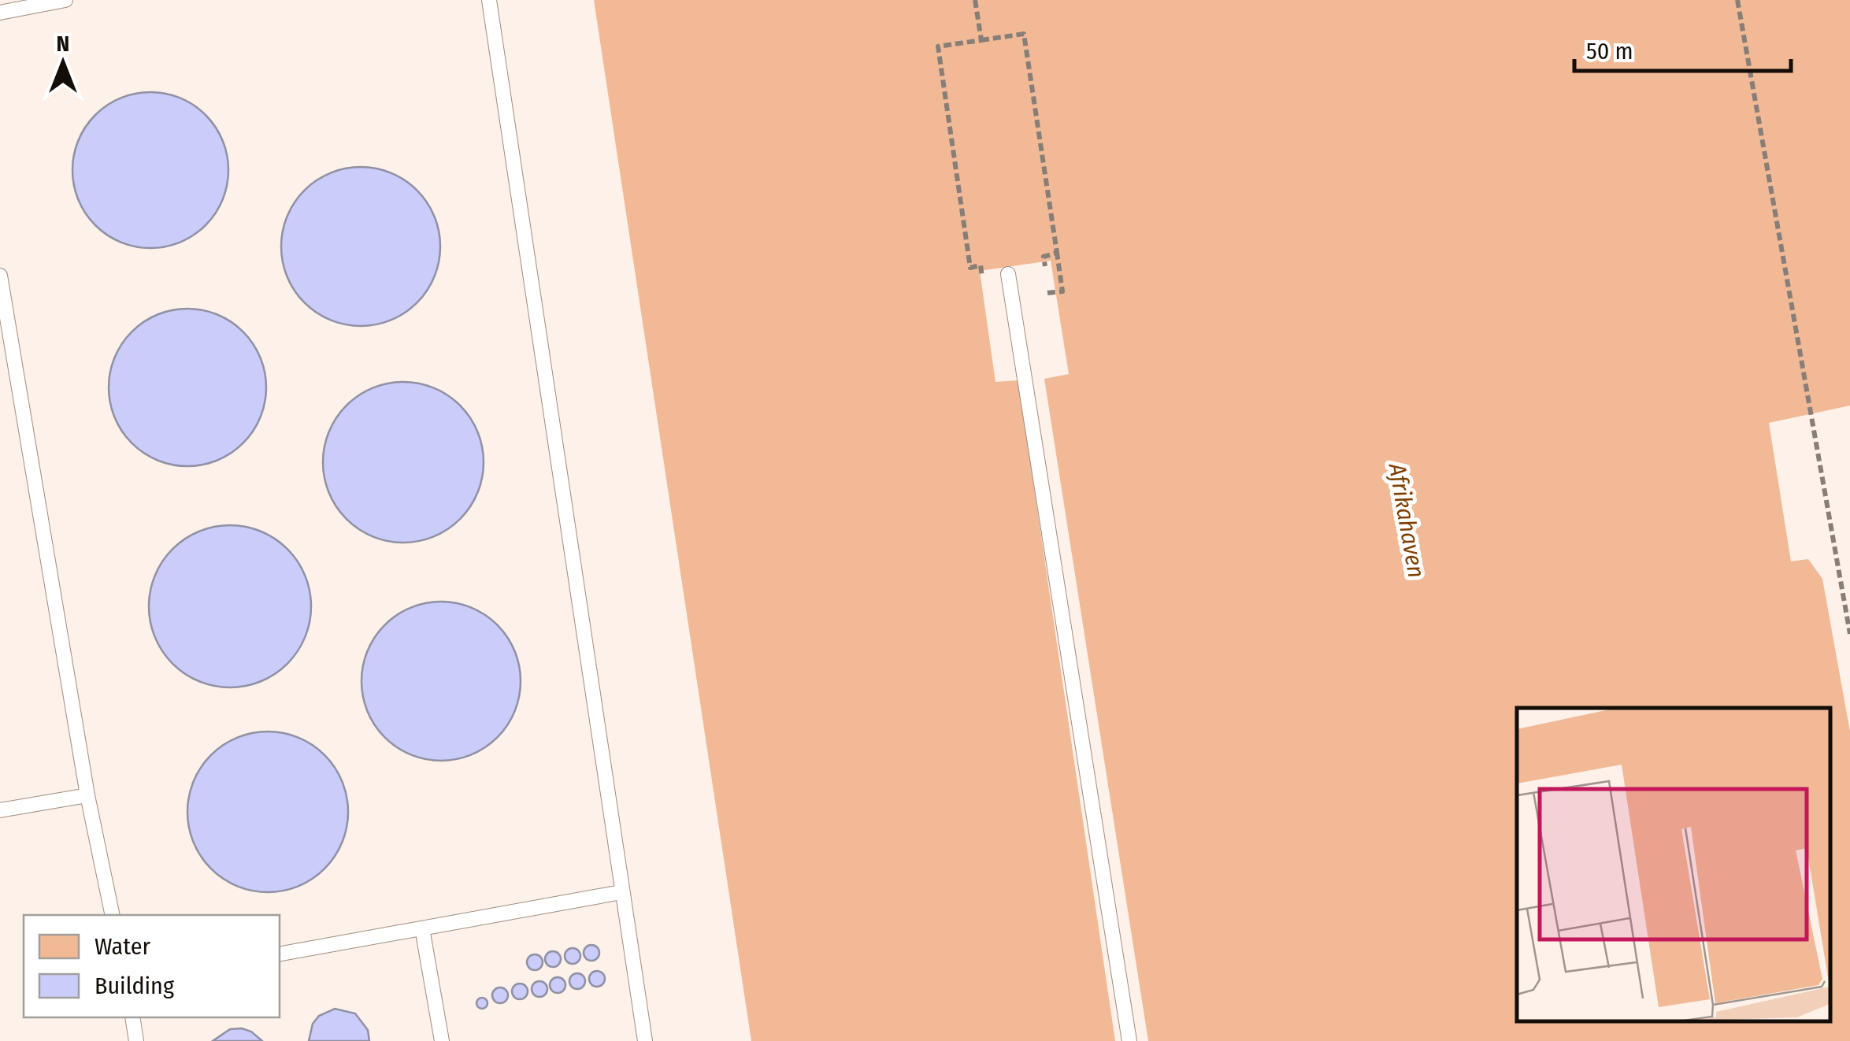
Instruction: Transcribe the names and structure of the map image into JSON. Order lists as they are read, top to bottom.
{
  "water": ["Afrikahaven"],
  "legend": ["Water", "Building"],
  "scale_bar": "50 m",
  "north": "top"
}
